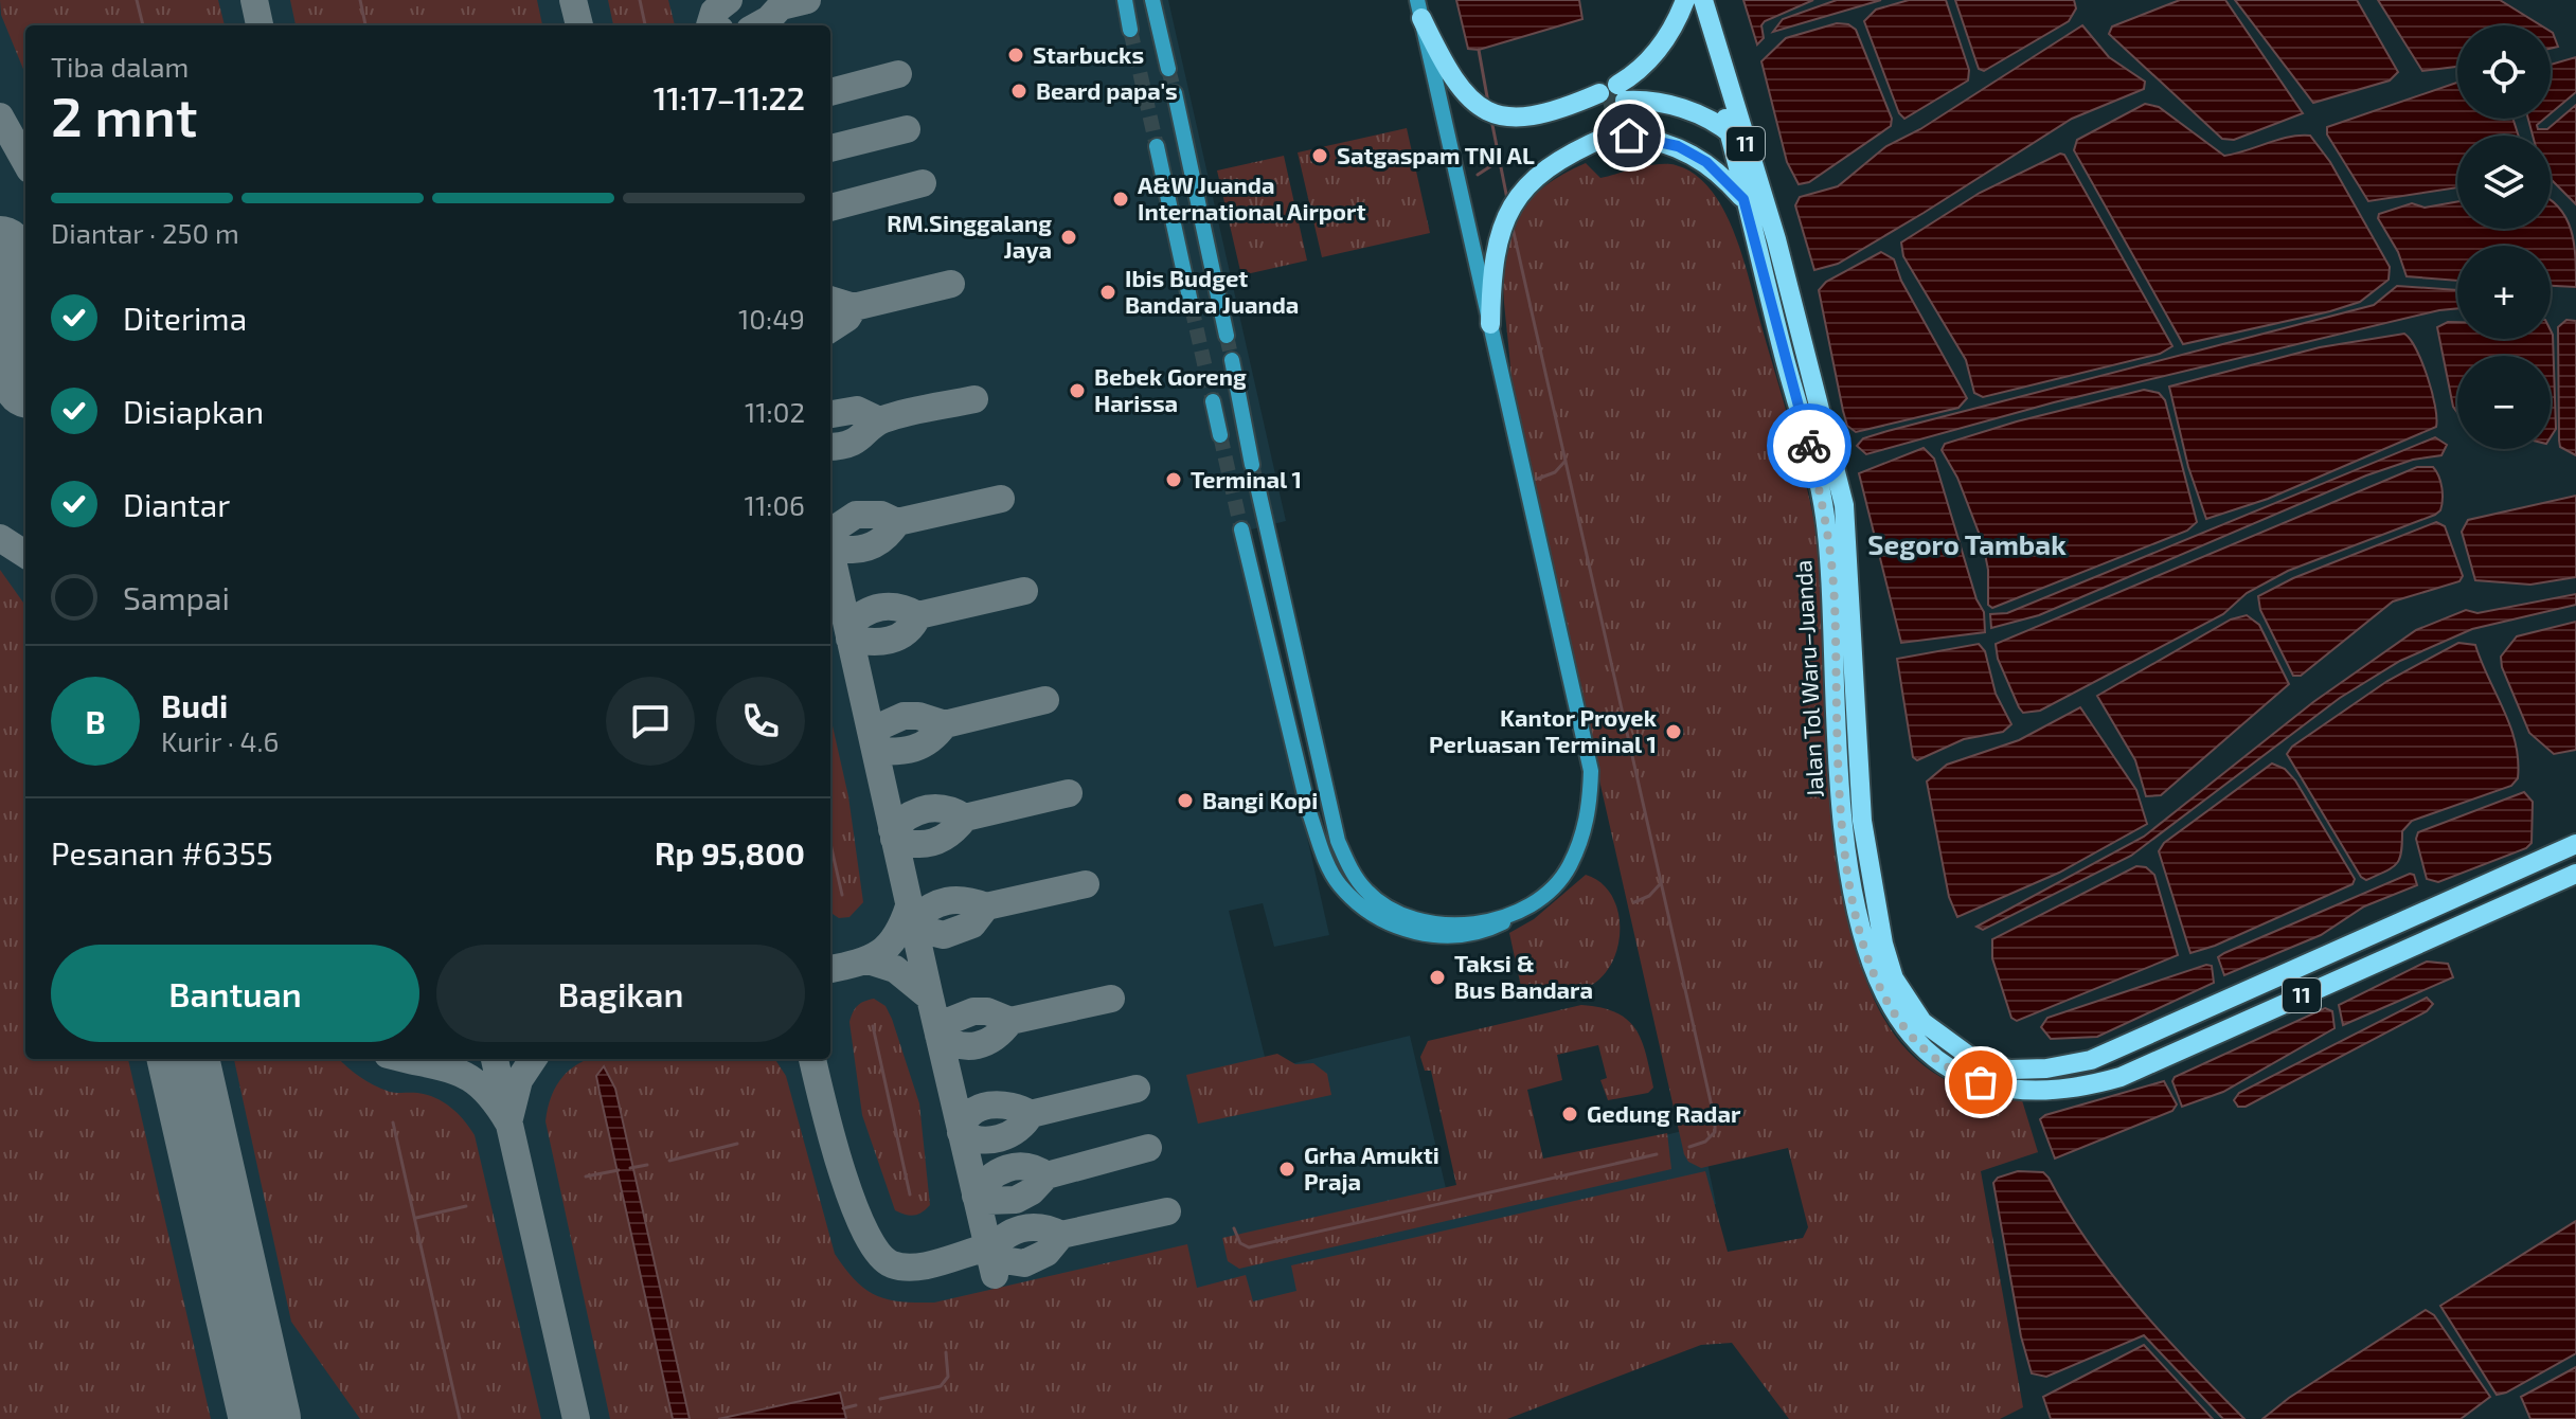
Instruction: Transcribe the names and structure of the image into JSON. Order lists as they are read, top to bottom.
{
  "streets": {
    "highway": ["11", "Jalan Tol Waru–Juanda"]
  },
  "districts": ["Segoro Tambak"],
  "places": [
    "Starbucks",
    "Beard papa's",
    "Satgaspam TNI AL",
    "A&W Juanda International Airport",
    "RM.Singgalang Jaya",
    "Ibis Budget Bandara Juanda",
    "Bebek Goreng Harissa",
    "Terminal 1",
    "Kantor Proyek Perluasan Terminal 1",
    "Bangi Kopi",
    "Taksi & Bus Bandara",
    "Gedung Radar",
    "Grha Amukti Praja"
  ],
  "page": {
    "map_buttons": ["+", "−"],
    "heading": ["2 mnt", "Tiba dalam", "11:17–11:22"],
    "panel": [
      "Budi",
      "Kurir · 4.6",
      "Pesanan #6355",
      "Rp 95,800"
    ],
    "bar": "Diantar · 250 m",
    "list": [
      ["Diterima", "10:49"],
      ["Disiapkan", "11:02"],
      ["Diantar", "11:06"],
      "Sampai"
    ],
    "round": "B",
    "buttons": ["Bantuan", "Bagikan"]
  }
}
